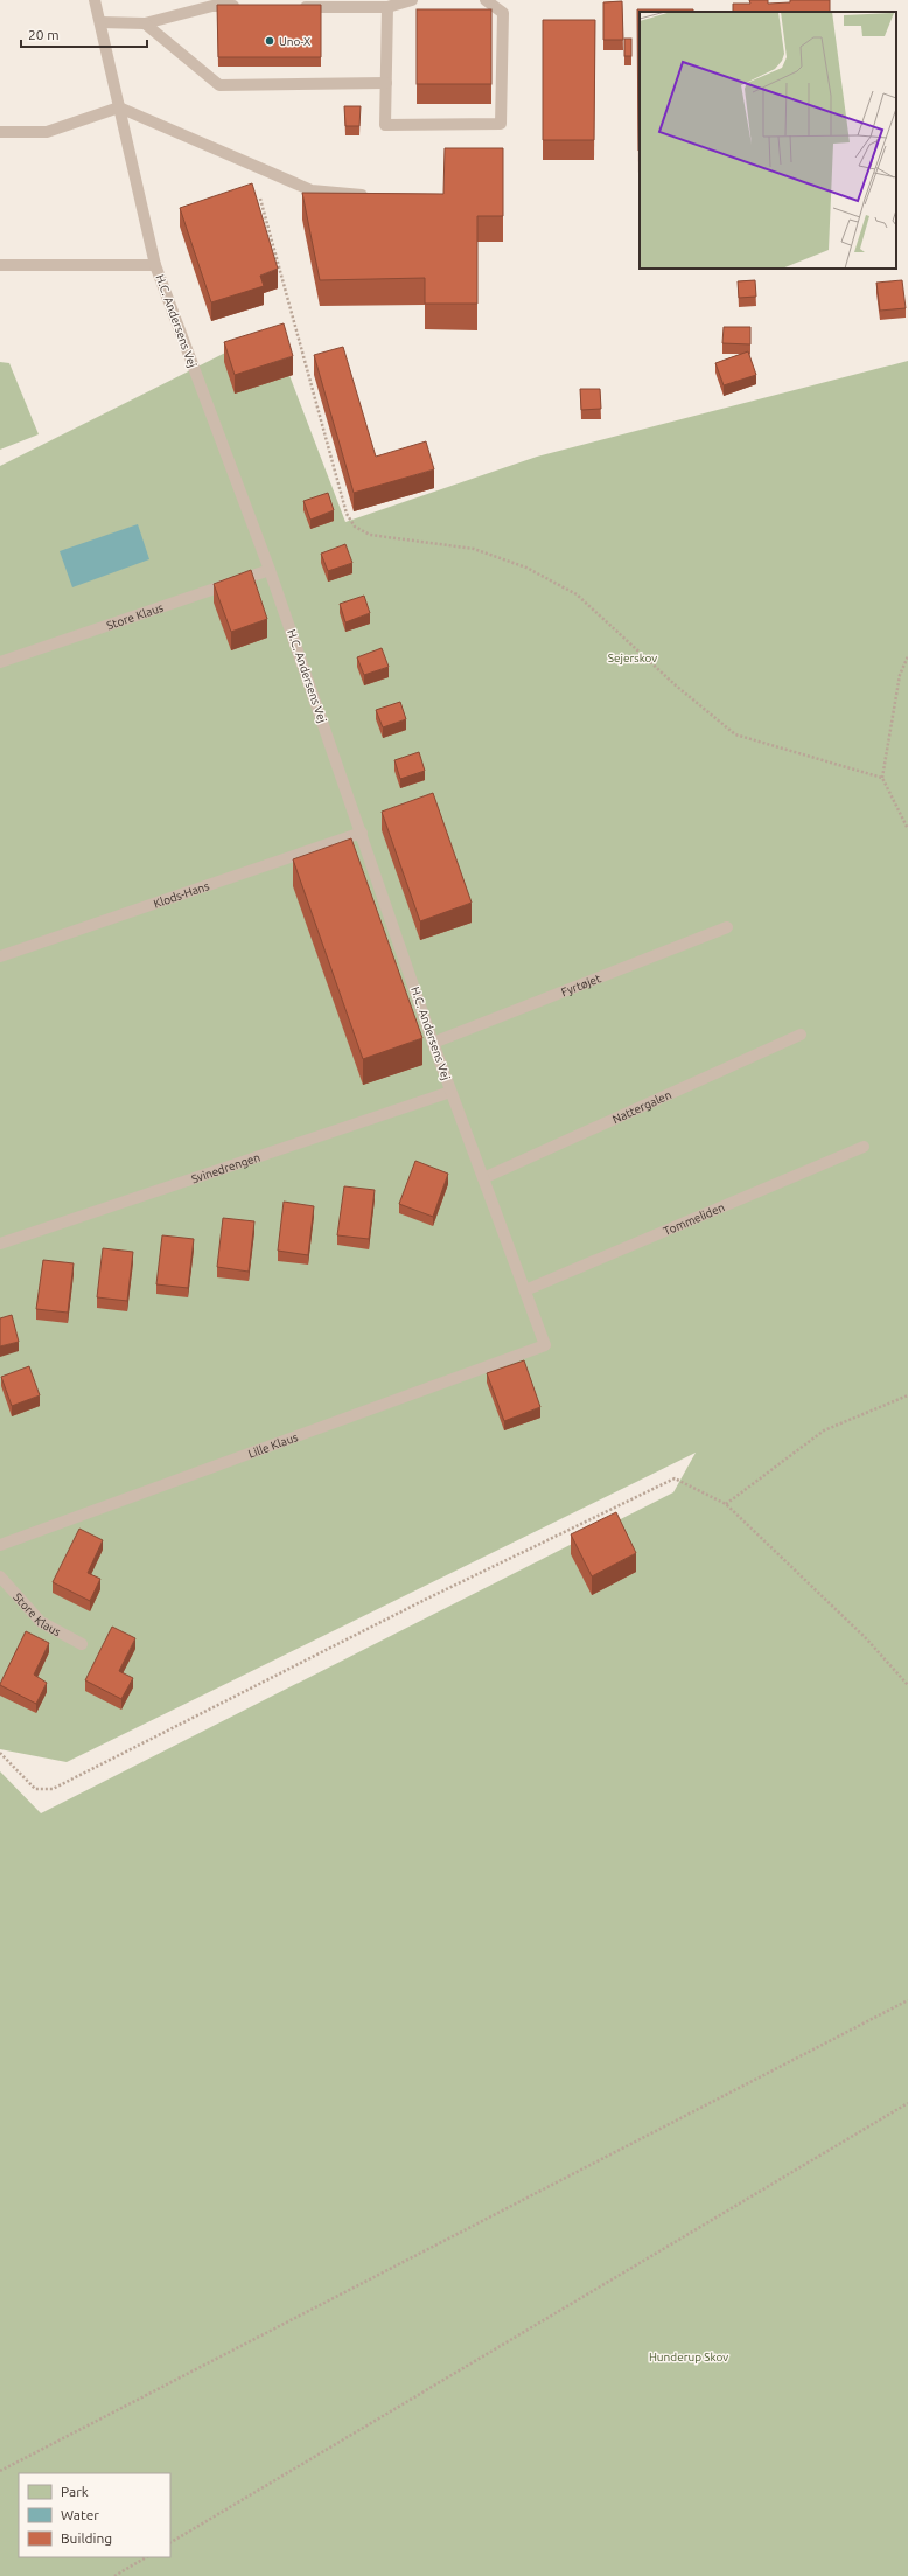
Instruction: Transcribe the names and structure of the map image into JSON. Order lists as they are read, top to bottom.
{
  "streets": {
    "lane": [
      "H.C. Andersens Vej",
      "Store Klaus",
      "Klods-Hans",
      "Fyrtøjet",
      "Nattergalen",
      "Svinedrengen",
      "Tommeliden",
      "Lille Klaus"
    ]
  },
  "crossings": [
    ["H.C. Andersens Vej", "Store Klaus"],
    ["H.C. Andersens Vej", "Klods-Hans"],
    ["H.C. Andersens Vej", "Fyrtøjet"],
    ["H.C. Andersens Vej", "Nattergalen"],
    ["H.C. Andersens Vej", "Svinedrengen"],
    ["H.C. Andersens Vej", "Tommeliden"],
    ["H.C. Andersens Vej", "Lille Klaus"]
  ],
  "parks": ["Sejerskov", "Hunderup Skov"],
  "places": ["Uno-X"],
  "legend": ["Park", "Water", "Building"],
  "scale_bar": "20 m"
}
